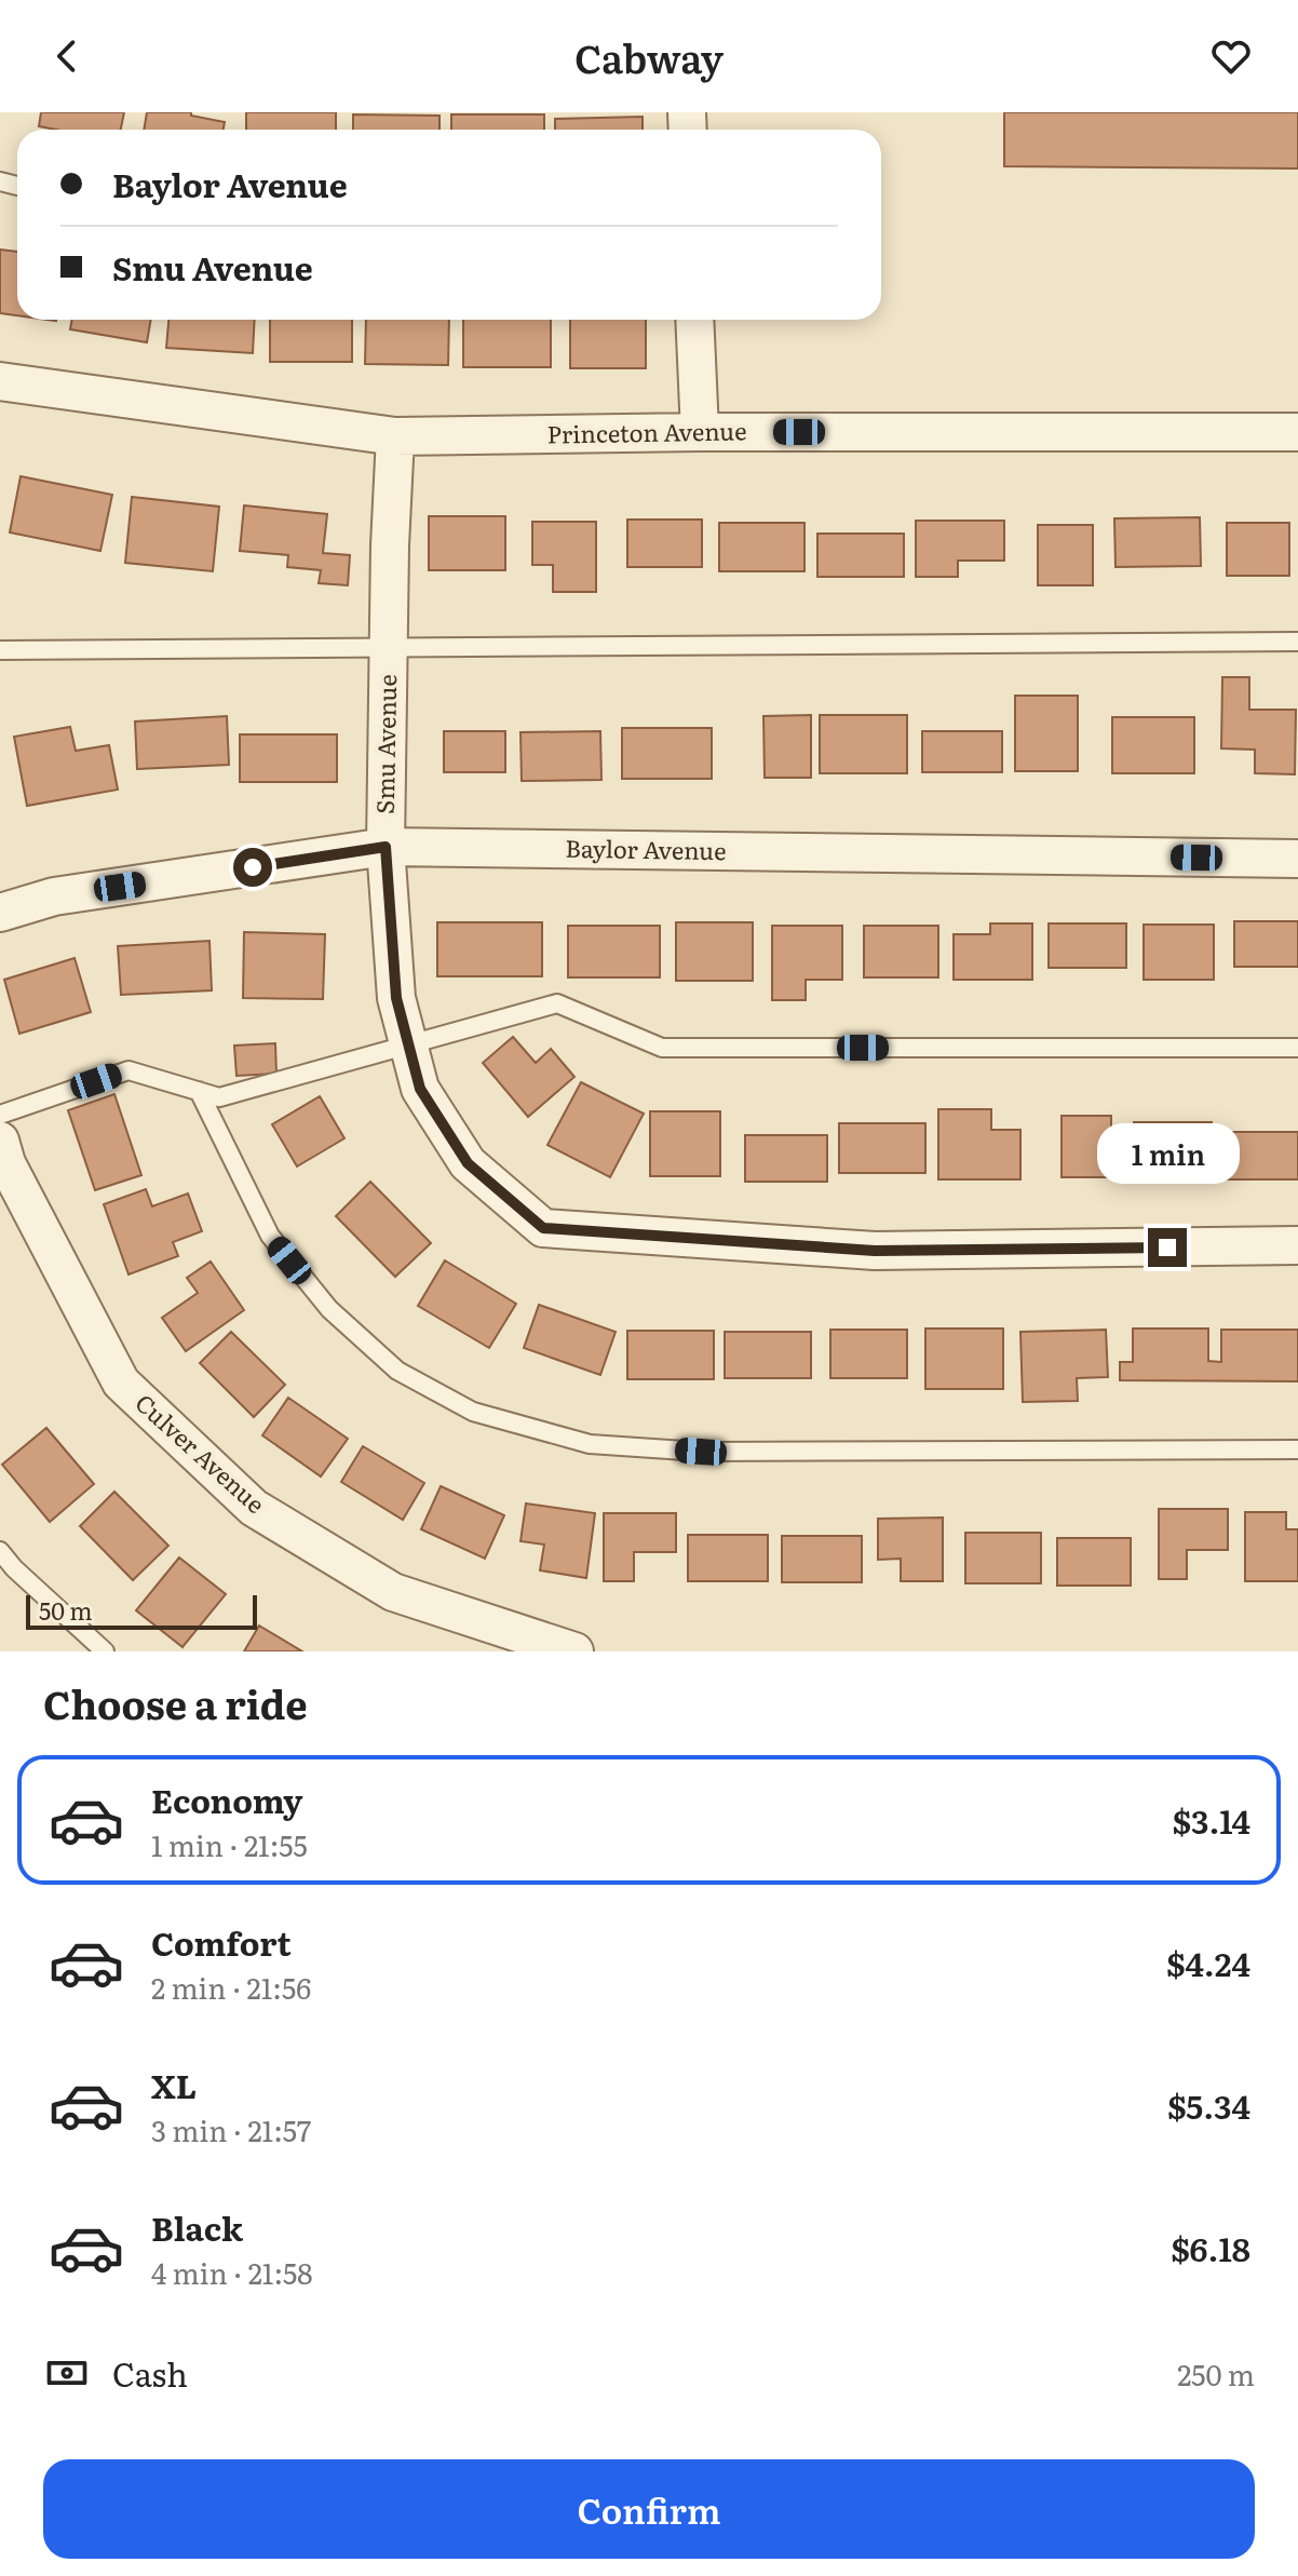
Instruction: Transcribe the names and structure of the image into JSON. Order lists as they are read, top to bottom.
{
  "streets": {
    "street": [
      "Princeton Avenue",
      "Smu Avenue",
      "Baylor Avenue",
      "Culver Avenue"
    ]
  },
  "crossings": [
    ["Princeton Avenue", "Smu Avenue"],
    ["Smu Avenue", "Baylor Avenue"]
  ],
  "scale_bar": "50 m",
  "page": {
    "header": "Cabway",
    "banner": ["Baylor Avenue", "Smu Avenue"],
    "bubble": "1 min",
    "scale": "50 m",
    "heading": "Choose a ride",
    "list": [
      {
        "name": "Economy",
        "note": "1 min · 21:55",
        "value": "$3.14"
      },
      {
        "name": "Comfort",
        "note": "2 min · 21:56",
        "value": "$4.24"
      },
      {
        "name": "XL",
        "note": "3 min · 21:57",
        "value": "$5.34"
      },
      {
        "name": "Black",
        "note": "4 min · 21:58",
        "value": "$6.18"
      }
    ],
    "pay": ["Cash", "250 m"],
    "buttons": "Confirm"
  }
}
